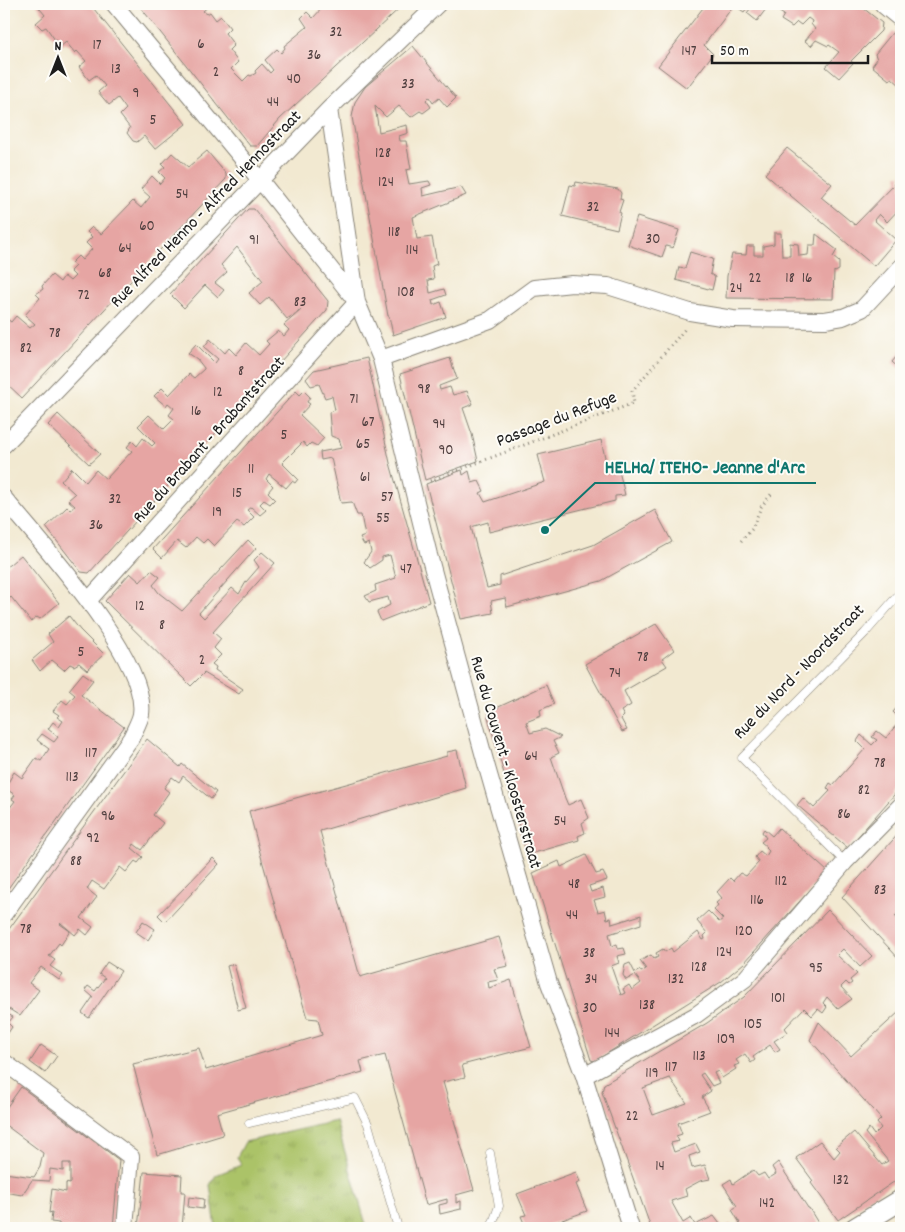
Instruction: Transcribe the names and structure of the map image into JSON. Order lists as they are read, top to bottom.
{
  "streets": {
    "street": ["Rue Alfred Henno - Alfred Hennostraat", "Rue du Brabant - Brabantstraat", "Rue du Couvent - Kloosterstraat"],
    "lane": ["Rue du Nord - Noordstraat"],
    "path": ["Passage du Refuge"]
  },
  "crossings": [
    ["Rue Alfred Henno - Alfred Hennostraat", "Rue du Couvent - Kloosterstraat"],
    ["Passage du Refuge", "Rue du Couvent - Kloosterstraat"],
    ["Rue du Brabant - Brabantstraat", "Rue du Couvent - Kloosterstraat"]
  ],
  "places": ["HELHa/ ITEHO- Jeanne d'Arc"],
  "house_numbers": [
    "32",
    "6",
    "17",
    "147",
    "36",
    "13",
    "2",
    "40",
    "33",
    "9",
    "44",
    "5",
    "128",
    "124",
    "54",
    "32",
    "60",
    "118",
    "30",
    "91",
    "64",
    "114",
    "68",
    "22",
    "18",
    "16",
    "24",
    "108",
    "72",
    "83",
    "78",
    "82",
    "8",
    "98",
    "12",
    "71",
    "16",
    "67",
    "94",
    "5",
    "65",
    "90",
    "11",
    "61",
    "15",
    "57",
    "32",
    "19",
    "55",
    "36",
    "47",
    "12",
    "8",
    "5",
    "78",
    "2",
    "74",
    "117",
    "64",
    "78",
    "113",
    "82",
    "86",
    "96",
    "54",
    "92",
    "88",
    "112",
    "48",
    "83",
    "116",
    "44",
    "78",
    "120",
    "124",
    "38",
    "128",
    "95",
    "34",
    "132",
    "101",
    "138",
    "30",
    "105",
    "144",
    "109",
    "113",
    "117",
    "119",
    "22",
    "14",
    "132",
    "142"
  ],
  "scale_bar": "50 m",
  "north": "top"
}
